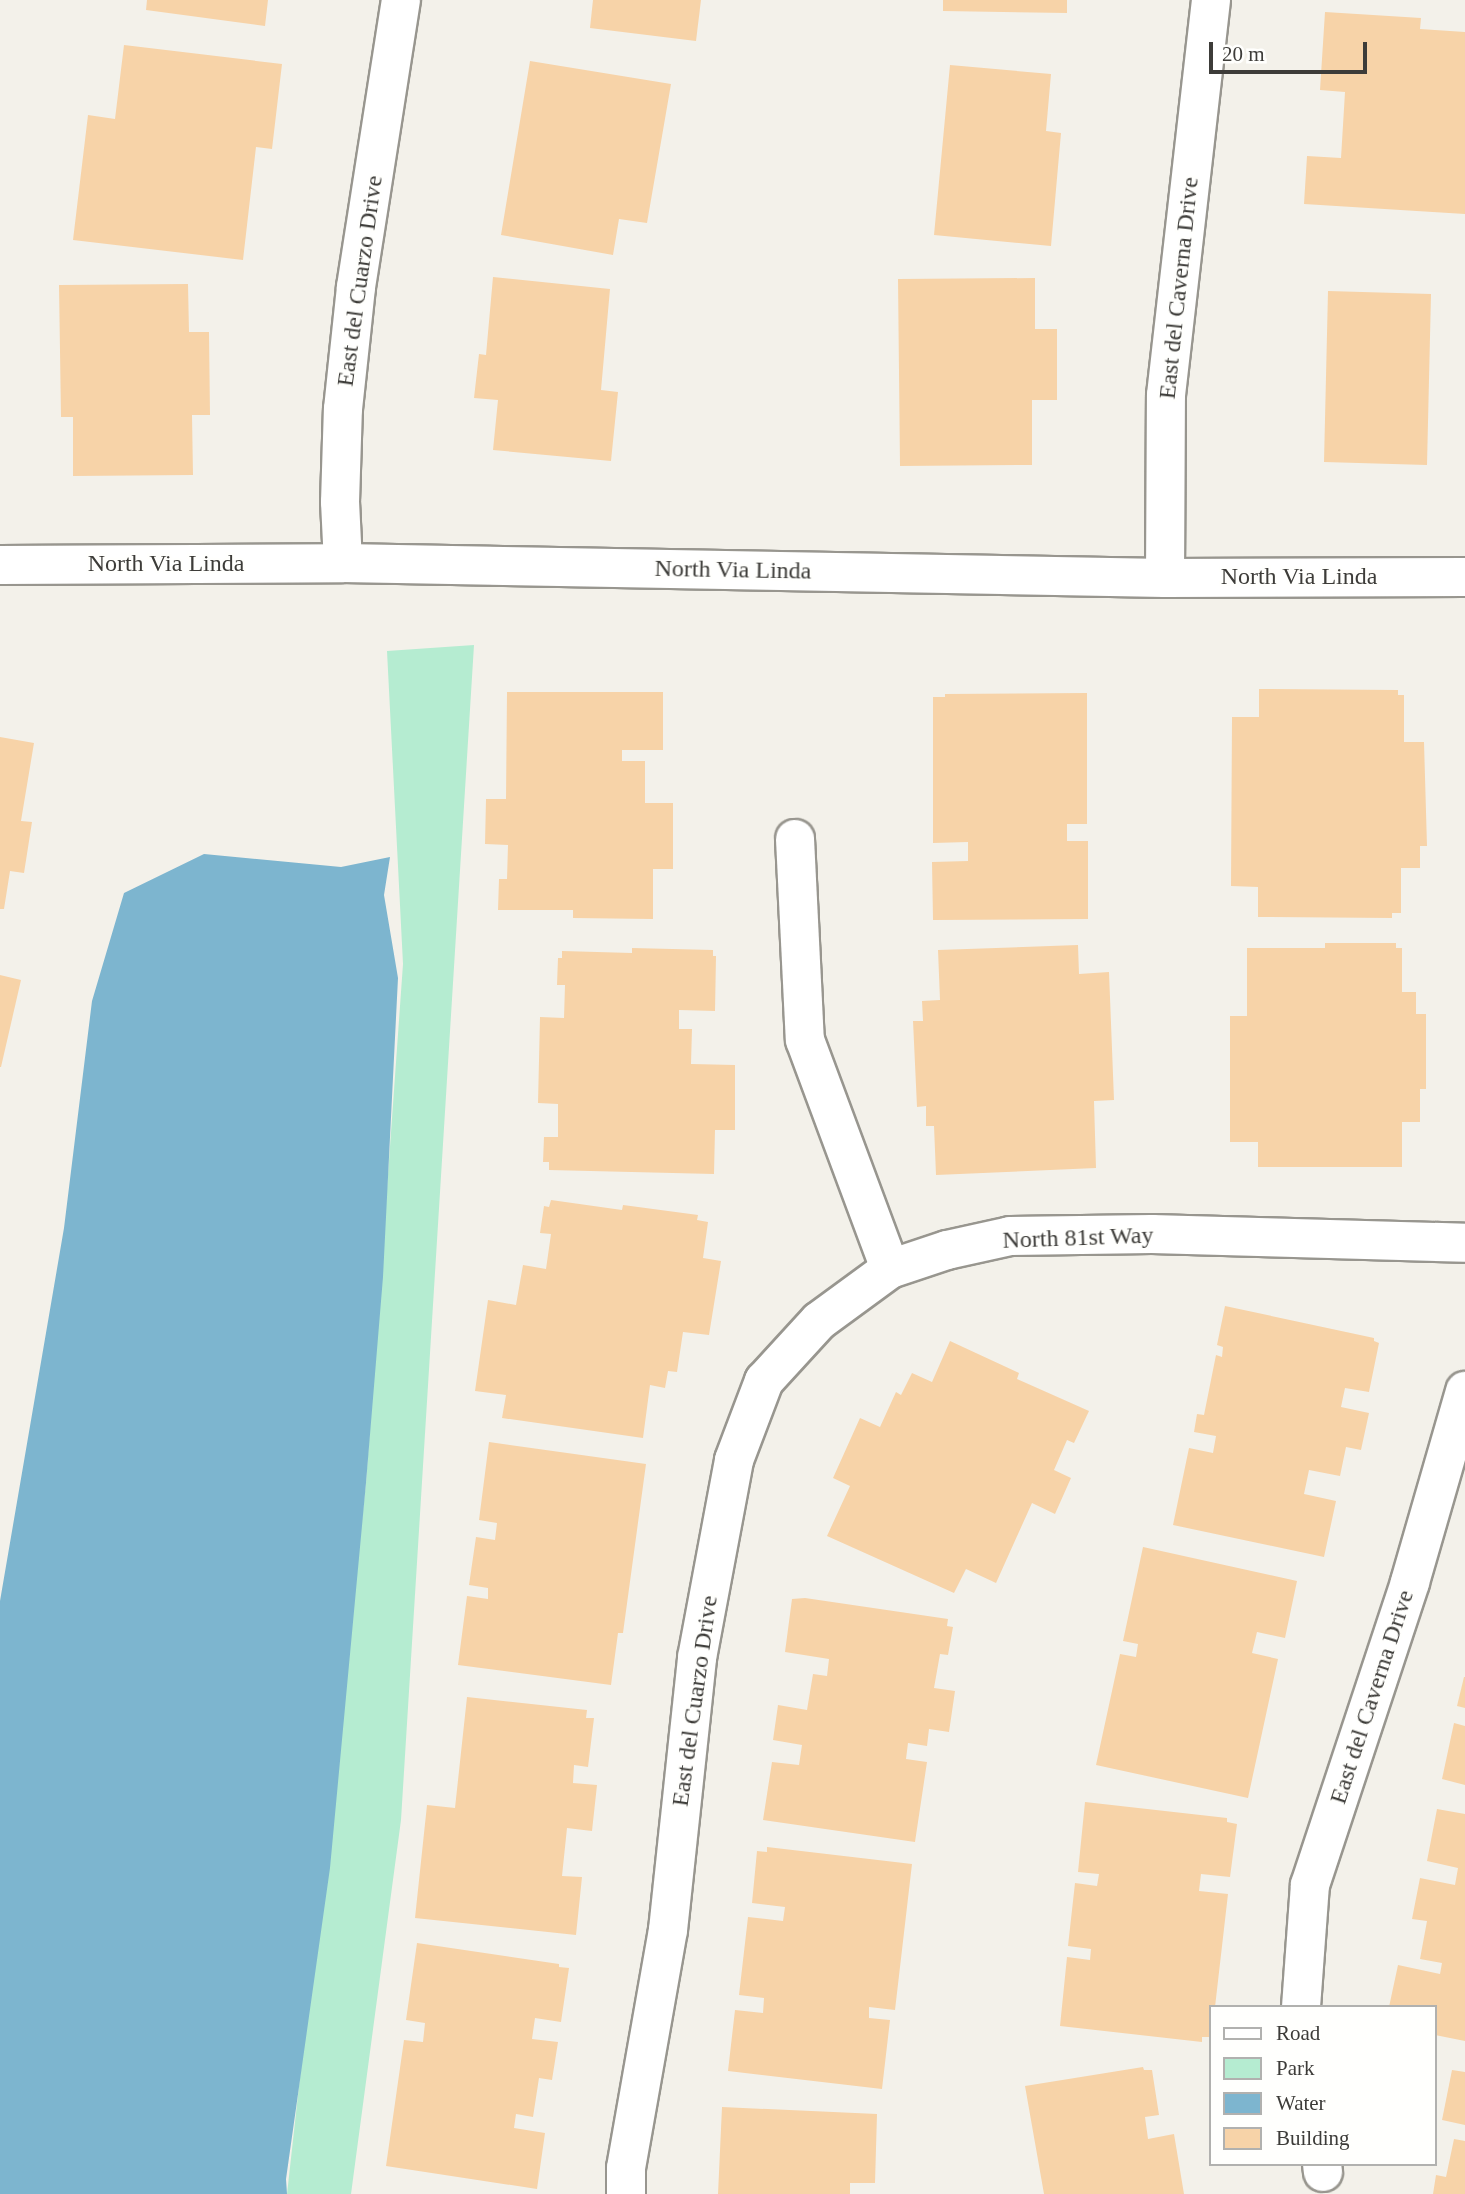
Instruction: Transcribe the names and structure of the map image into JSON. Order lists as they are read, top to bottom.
{
  "streets": {
    "street": [
      "East del Cuarzo Drive",
      "East del Caverna Drive",
      "North Via Linda",
      "North 81st Way"
    ]
  },
  "crossings": [
    ["East del Cuarzo Drive", "North Via Linda"],
    ["East del Cuarzo Drive", "North 81st Way"],
    ["East del Caverna Drive", "North Via Linda"]
  ],
  "legend": [
    "Road",
    "Park",
    "Water",
    "Building"
  ],
  "scale_bar": "20 m"
}
